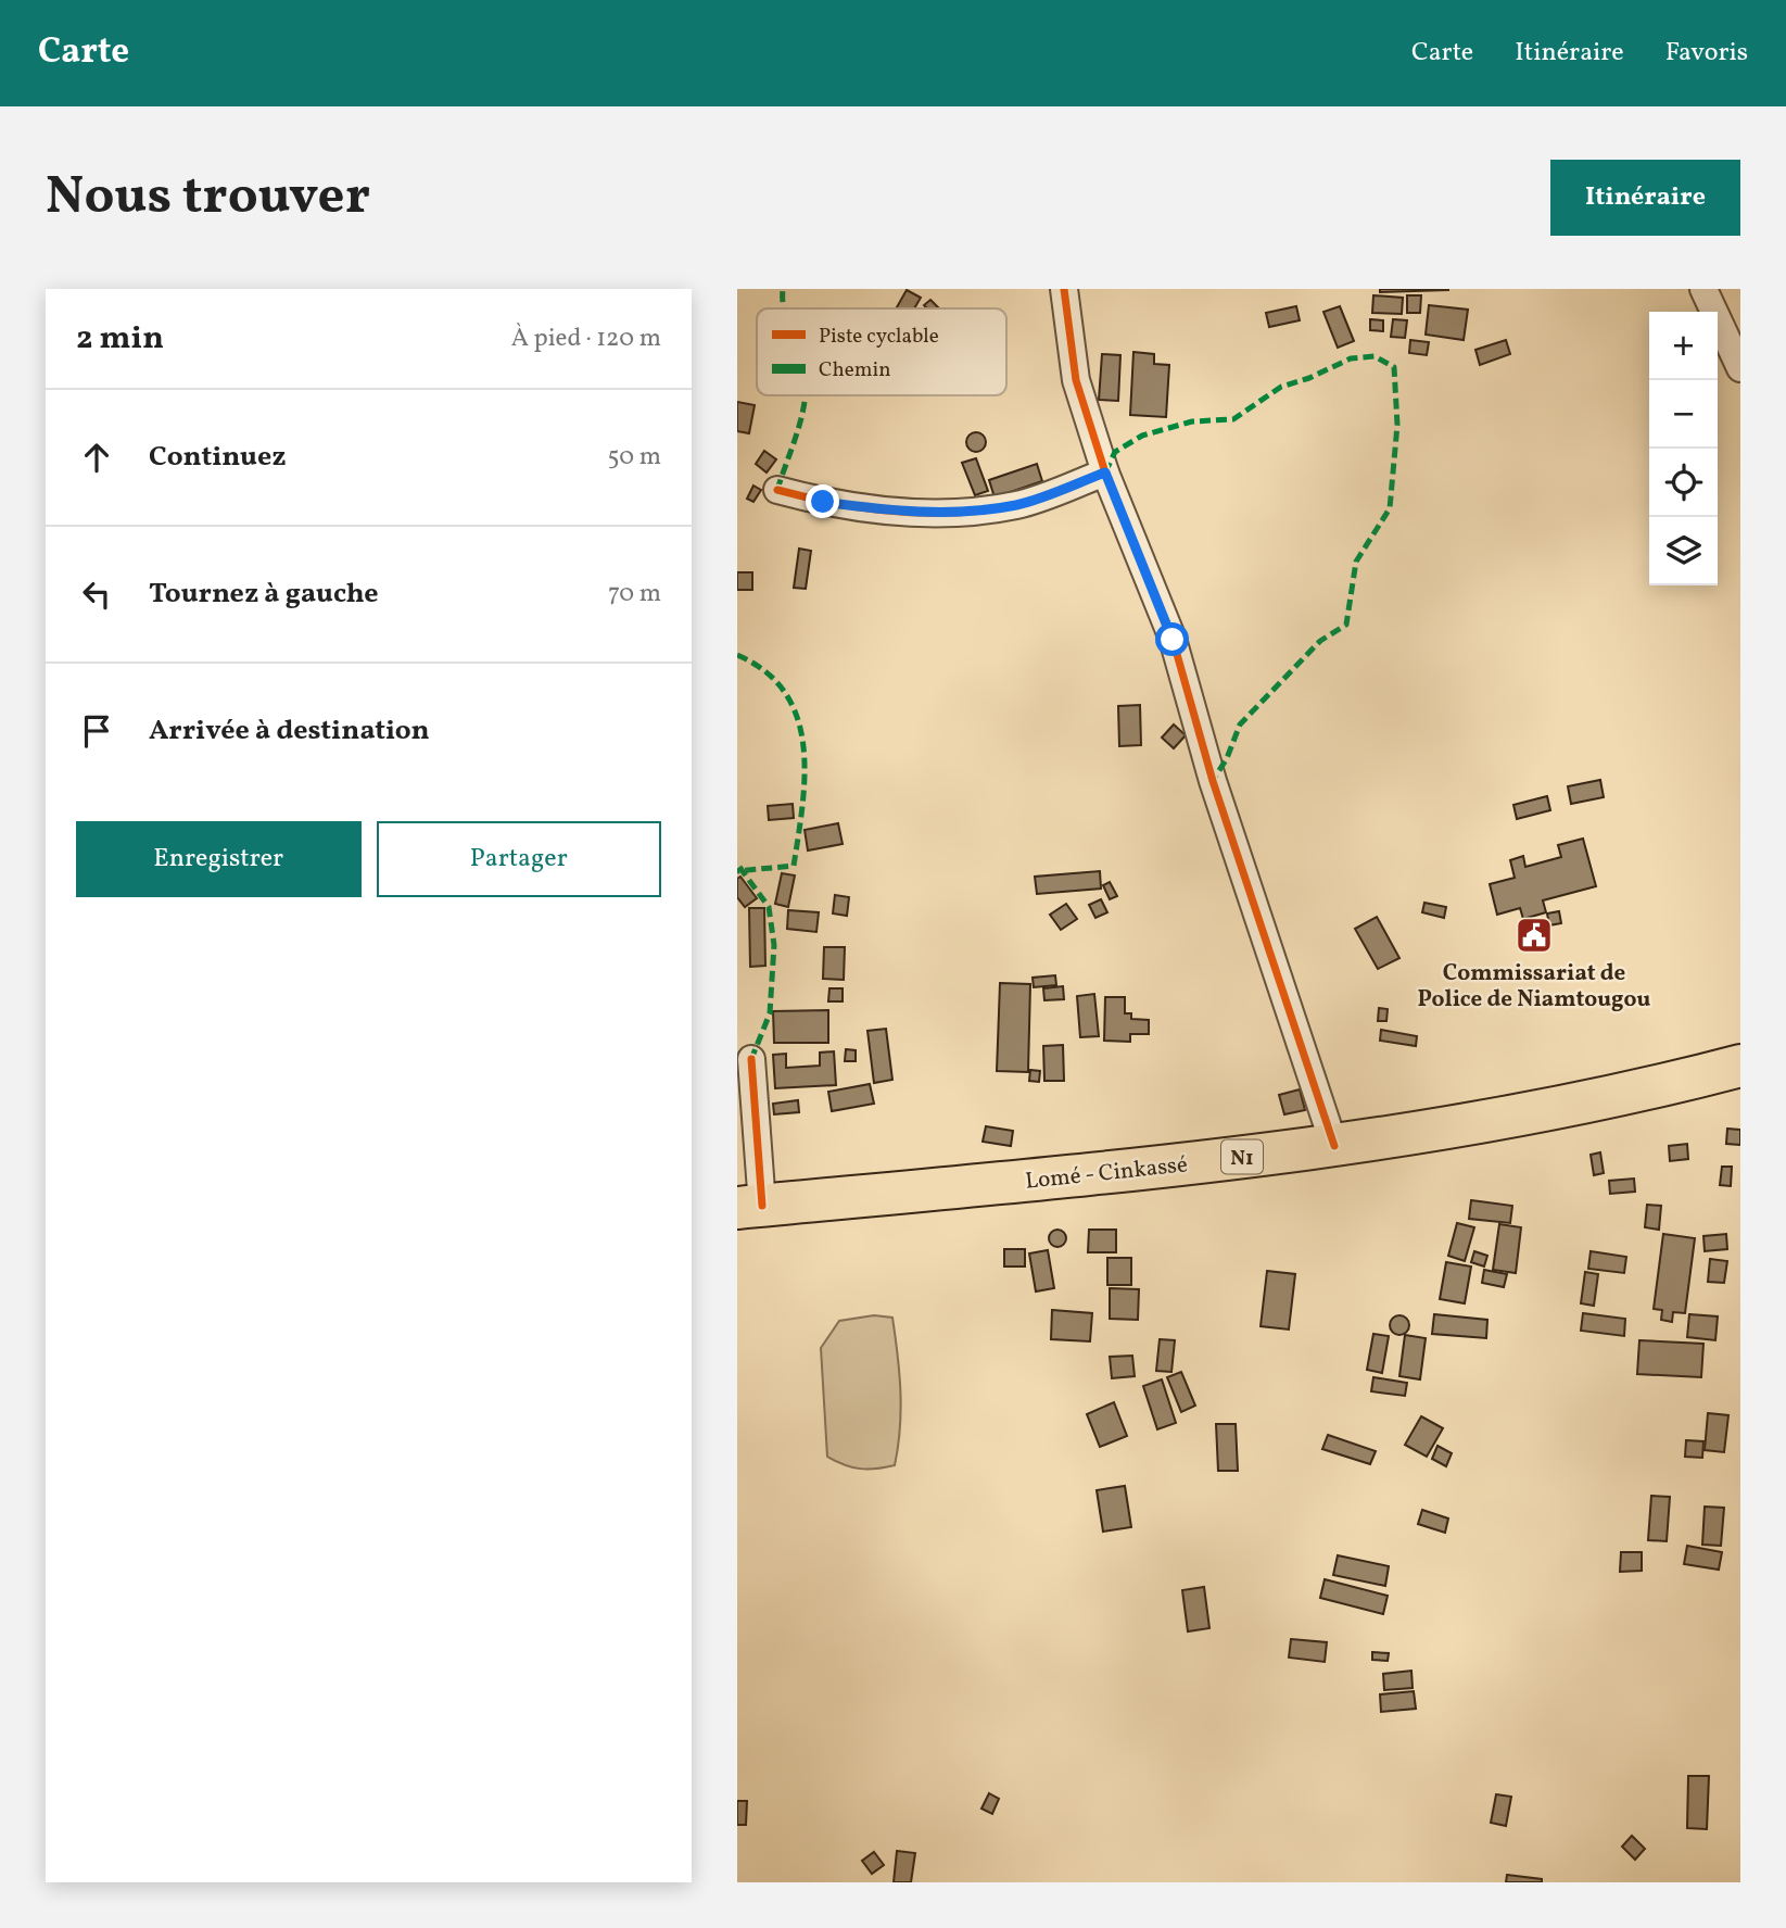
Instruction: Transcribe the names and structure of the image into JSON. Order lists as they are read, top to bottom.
{
  "streets": {
    "highway": ["N1", "Lomé - Cinkassé"]
  },
  "places": {
    "public building": ["Commissariat de Police de Niamtougou"]
  },
  "legend": ["Piste cyclable", "Chemin"],
  "page": {
    "header": "Carte",
    "nav": ["Carte", "Itinéraire", "Favoris"],
    "buttons": [
      "Itinéraire",
      ["Enregistrer", "Partager"]
    ],
    "title": "Nous trouver",
    "heading": ["2 min", "À pied · 120 m"],
    "map_buttons": ["+", "−"],
    "list": [
      ["Continuez", "50 m"],
      ["Tournez à gauche", "70 m"],
      "Arrivée à destination"
    ]
  }
}
